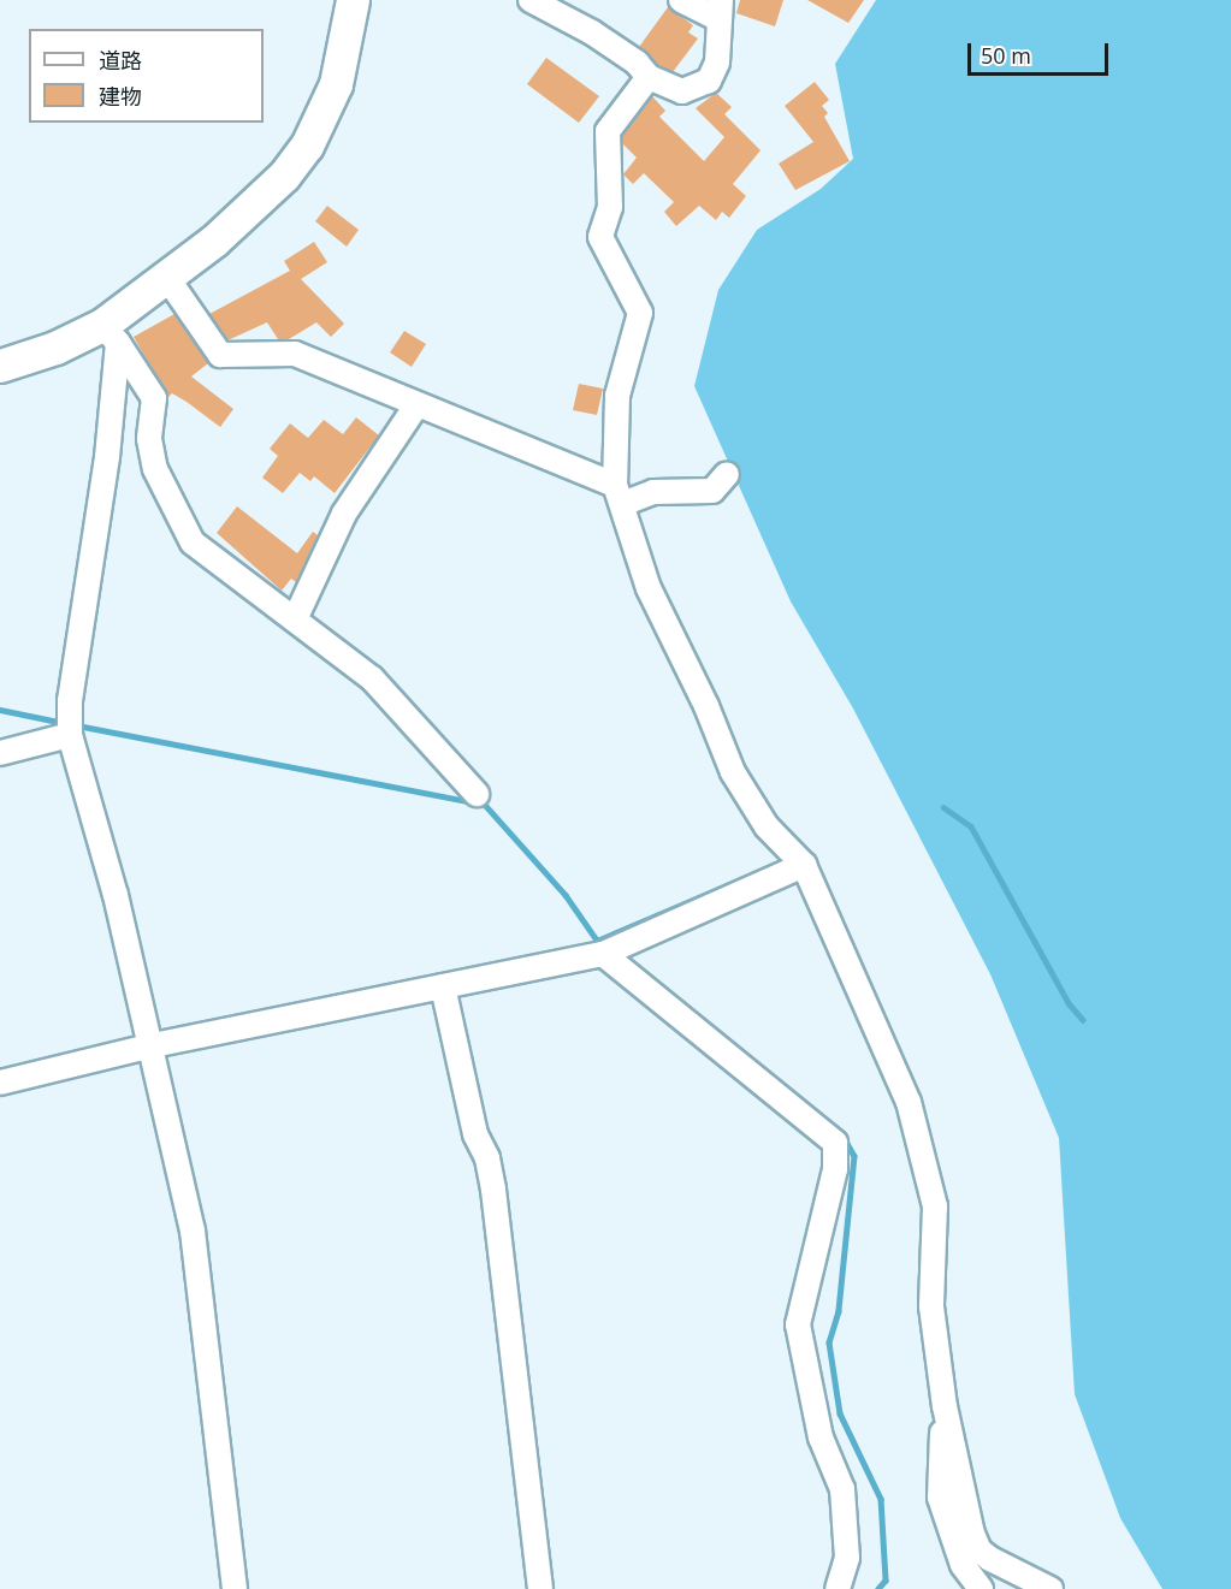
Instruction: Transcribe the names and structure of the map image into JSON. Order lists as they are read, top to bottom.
{
  "legend": ["道路", "建物"],
  "scale_bar": "50 m"
}
